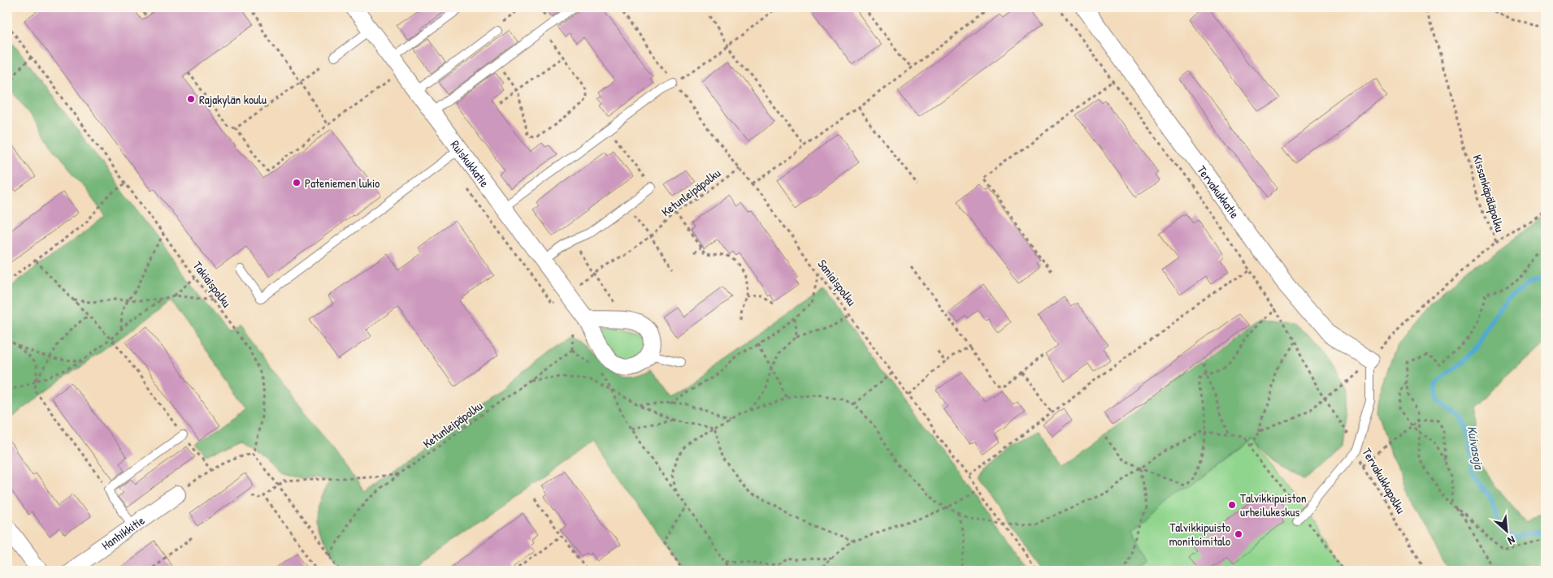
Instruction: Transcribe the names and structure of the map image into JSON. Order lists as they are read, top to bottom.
{
  "streets": {
    "street": ["Ruiskukkatie", "Tervakukkatie", "Hanhikkitie"],
    "path": [
      "Ketunleipäpolku",
      "Kissankäpäläpolku",
      "Saniaispolku",
      "Takiaispolku",
      "Tervakukkapolku"
    ]
  },
  "crossings": [
    ["Ruiskukkatie", "Ketunleipäpolku"],
    ["Tervakukkatie", "Kissankäpäläpolku"],
    ["Ketunleipäpolku", "Saniaispolku"],
    ["Kissankäpäläpolku", "Tervakukkapolku"]
  ],
  "water": ["Kuivasoja"],
  "places": [
    "Rajakylän koulu",
    "Pateniemen lukio",
    "Talvikkipuiston urheilukeskus",
    "Talvikkipuisto monitoimitalo"
  ],
  "north": "bottom right"
}
